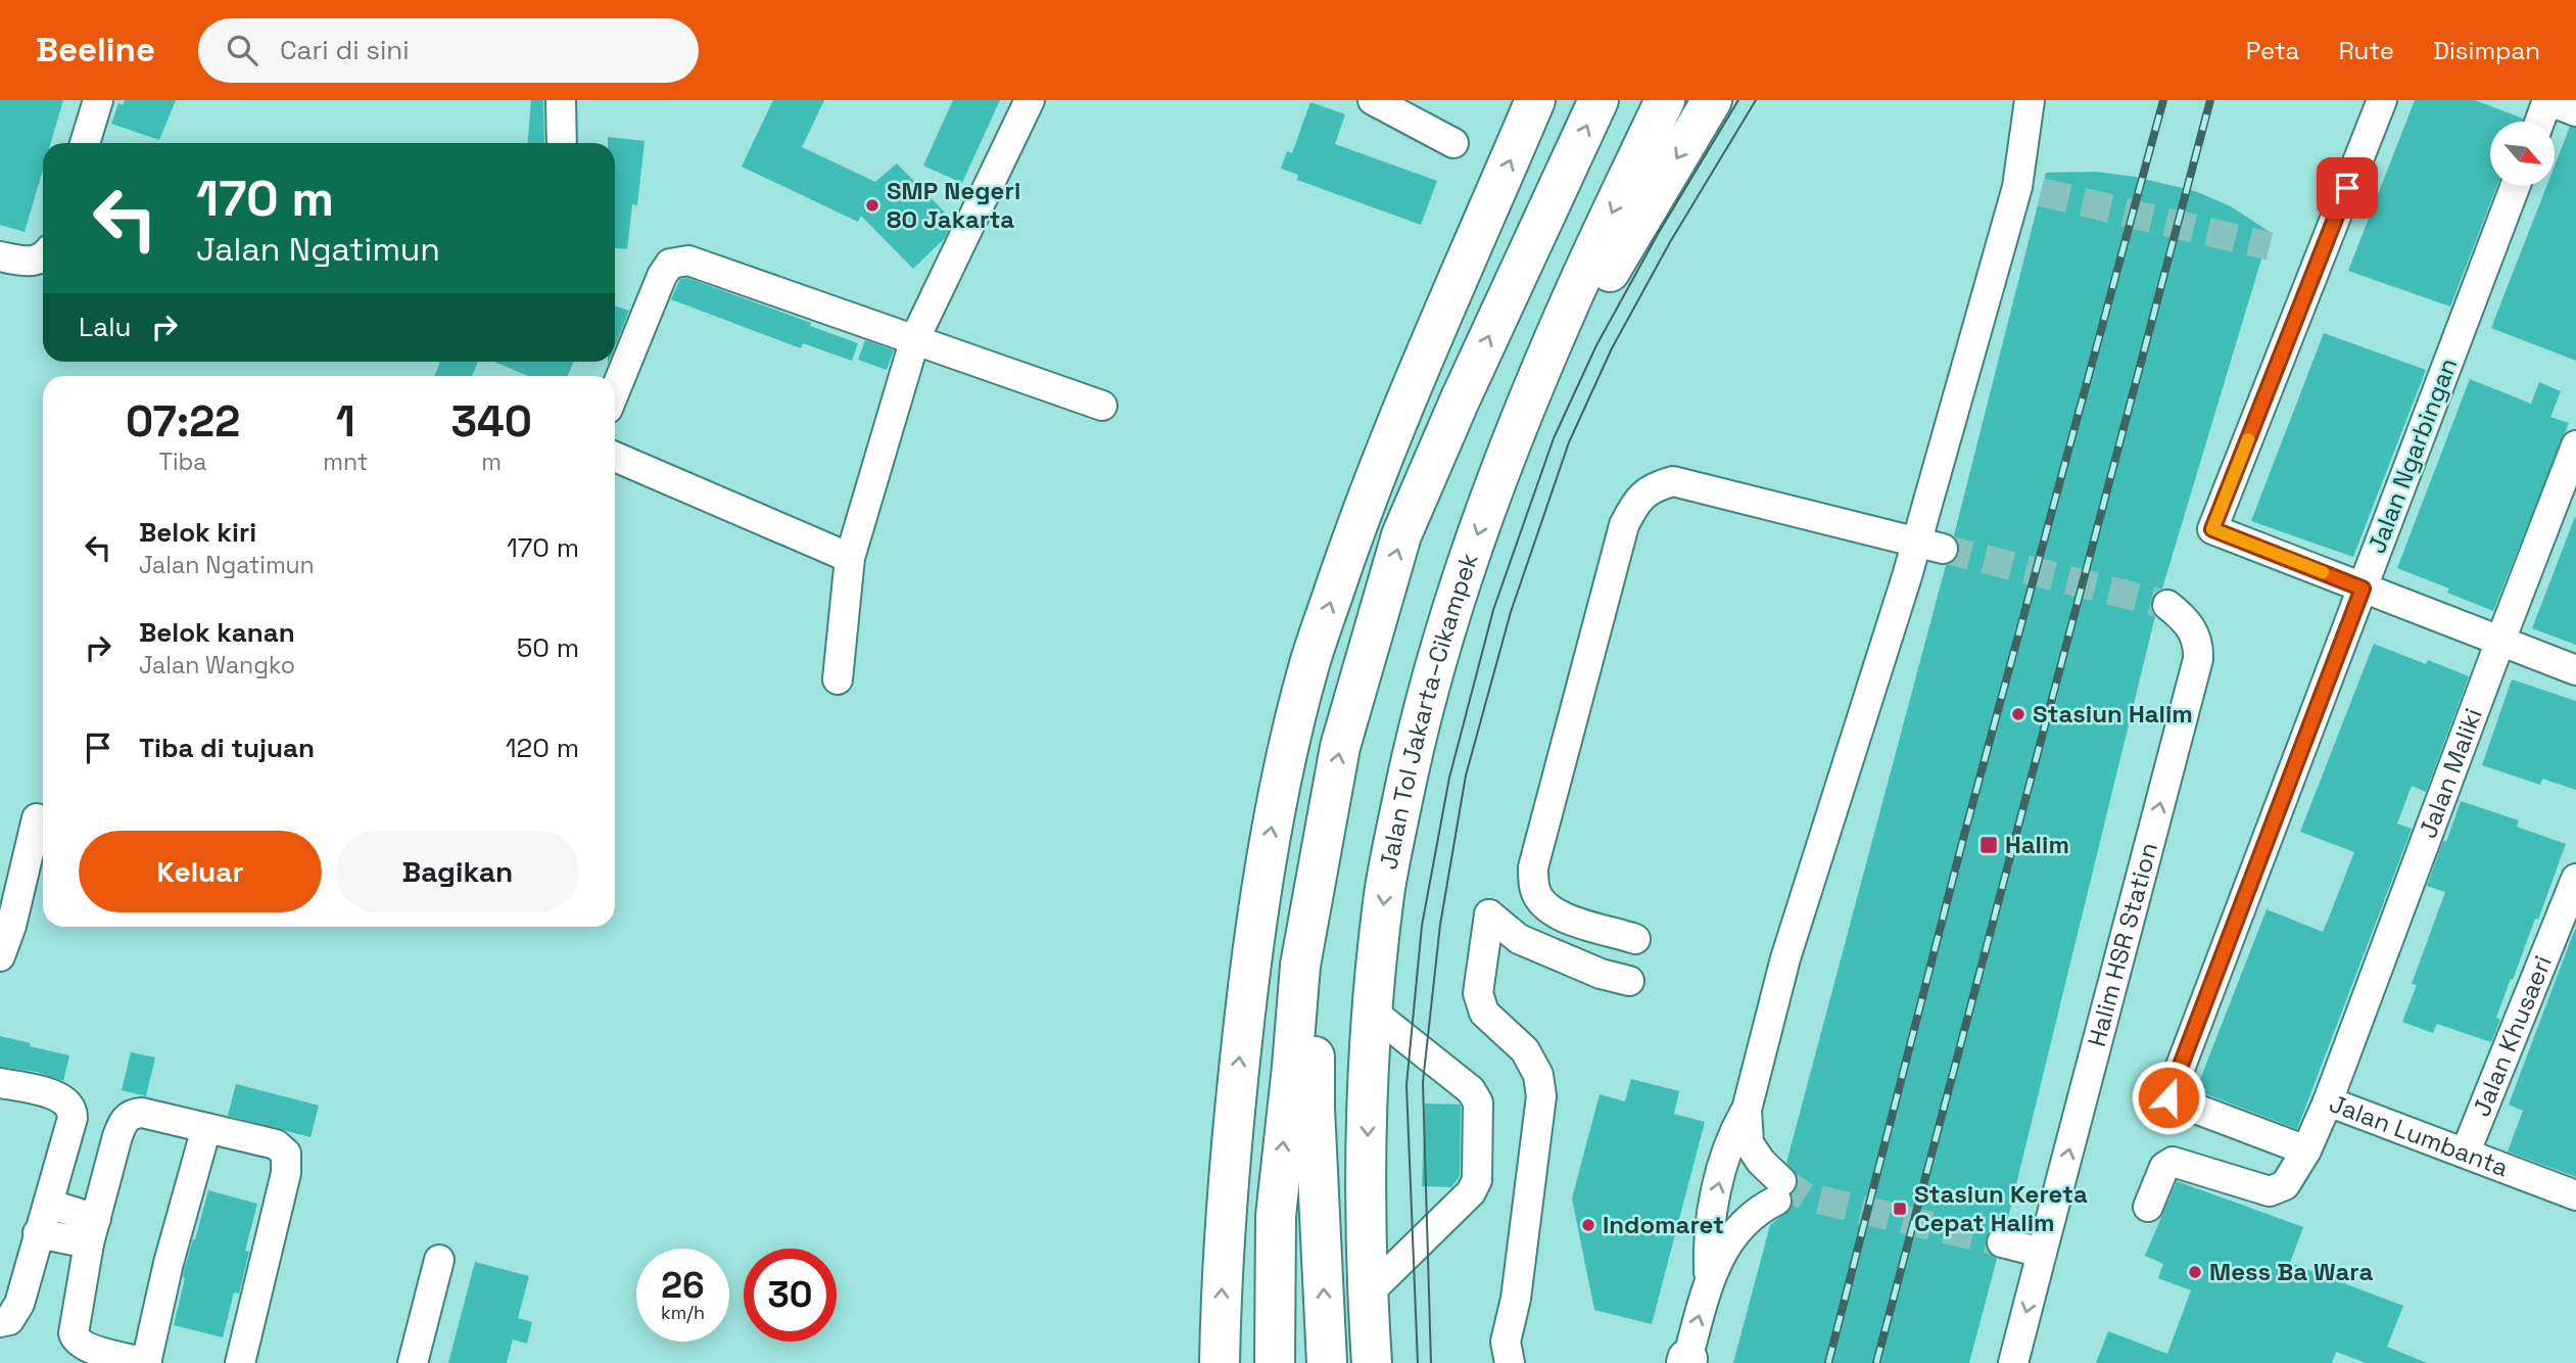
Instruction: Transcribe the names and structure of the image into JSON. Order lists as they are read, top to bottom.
{
  "streets": {
    "highway": ["Jalan Tol Jakarta–Cikampek"],
    "street": [
      "Jalan Ngarbingan",
      "Jalan Maliki",
      "Halim HSR Station",
      "Jalan Khusaeri",
      "Jalan Lumbanta"
    ]
  },
  "crossings": [
    ["Jalan Ngarbingan", "Jalan Lumbanta"],
    ["Jalan Maliki", "Jalan Lumbanta"],
    ["Jalan Khusaeri", "Jalan Lumbanta"]
  ],
  "places": {
    "other": [
      "SMP Negeri 80 Jakarta",
      "Stasiun Halim",
      "Indomaret",
      "Mess Ba Wara"
    ],
    "transit": ["Halim", "Stasiun Kereta Cepat Halim"]
  },
  "north": "bottom right",
  "page": {
    "header": "Beeline",
    "search": "Cari di sini",
    "nav": ["Peta", "Rute", "Disimpan"],
    "turn": ["170 m", "Jalan Ngatimun"],
    "then": "Lalu",
    "eta": [
      "07:22",
      "Tiba",
      "1",
      "mnt",
      "340",
      "m"
    ],
    "list": [
      {
        "name": "Belok kiri",
        "note": "Jalan Ngatimun",
        "value": "170 m"
      },
      {
        "name": "Belok kanan",
        "note": "Jalan Wangko",
        "value": "50 m"
      },
      {
        "name": "Tiba di tujuan",
        "value": "120 m"
      }
    ],
    "buttons": ["Keluar", "Bagikan"],
    "speed": "26 km/h",
    "limit": "30"
  }
}
